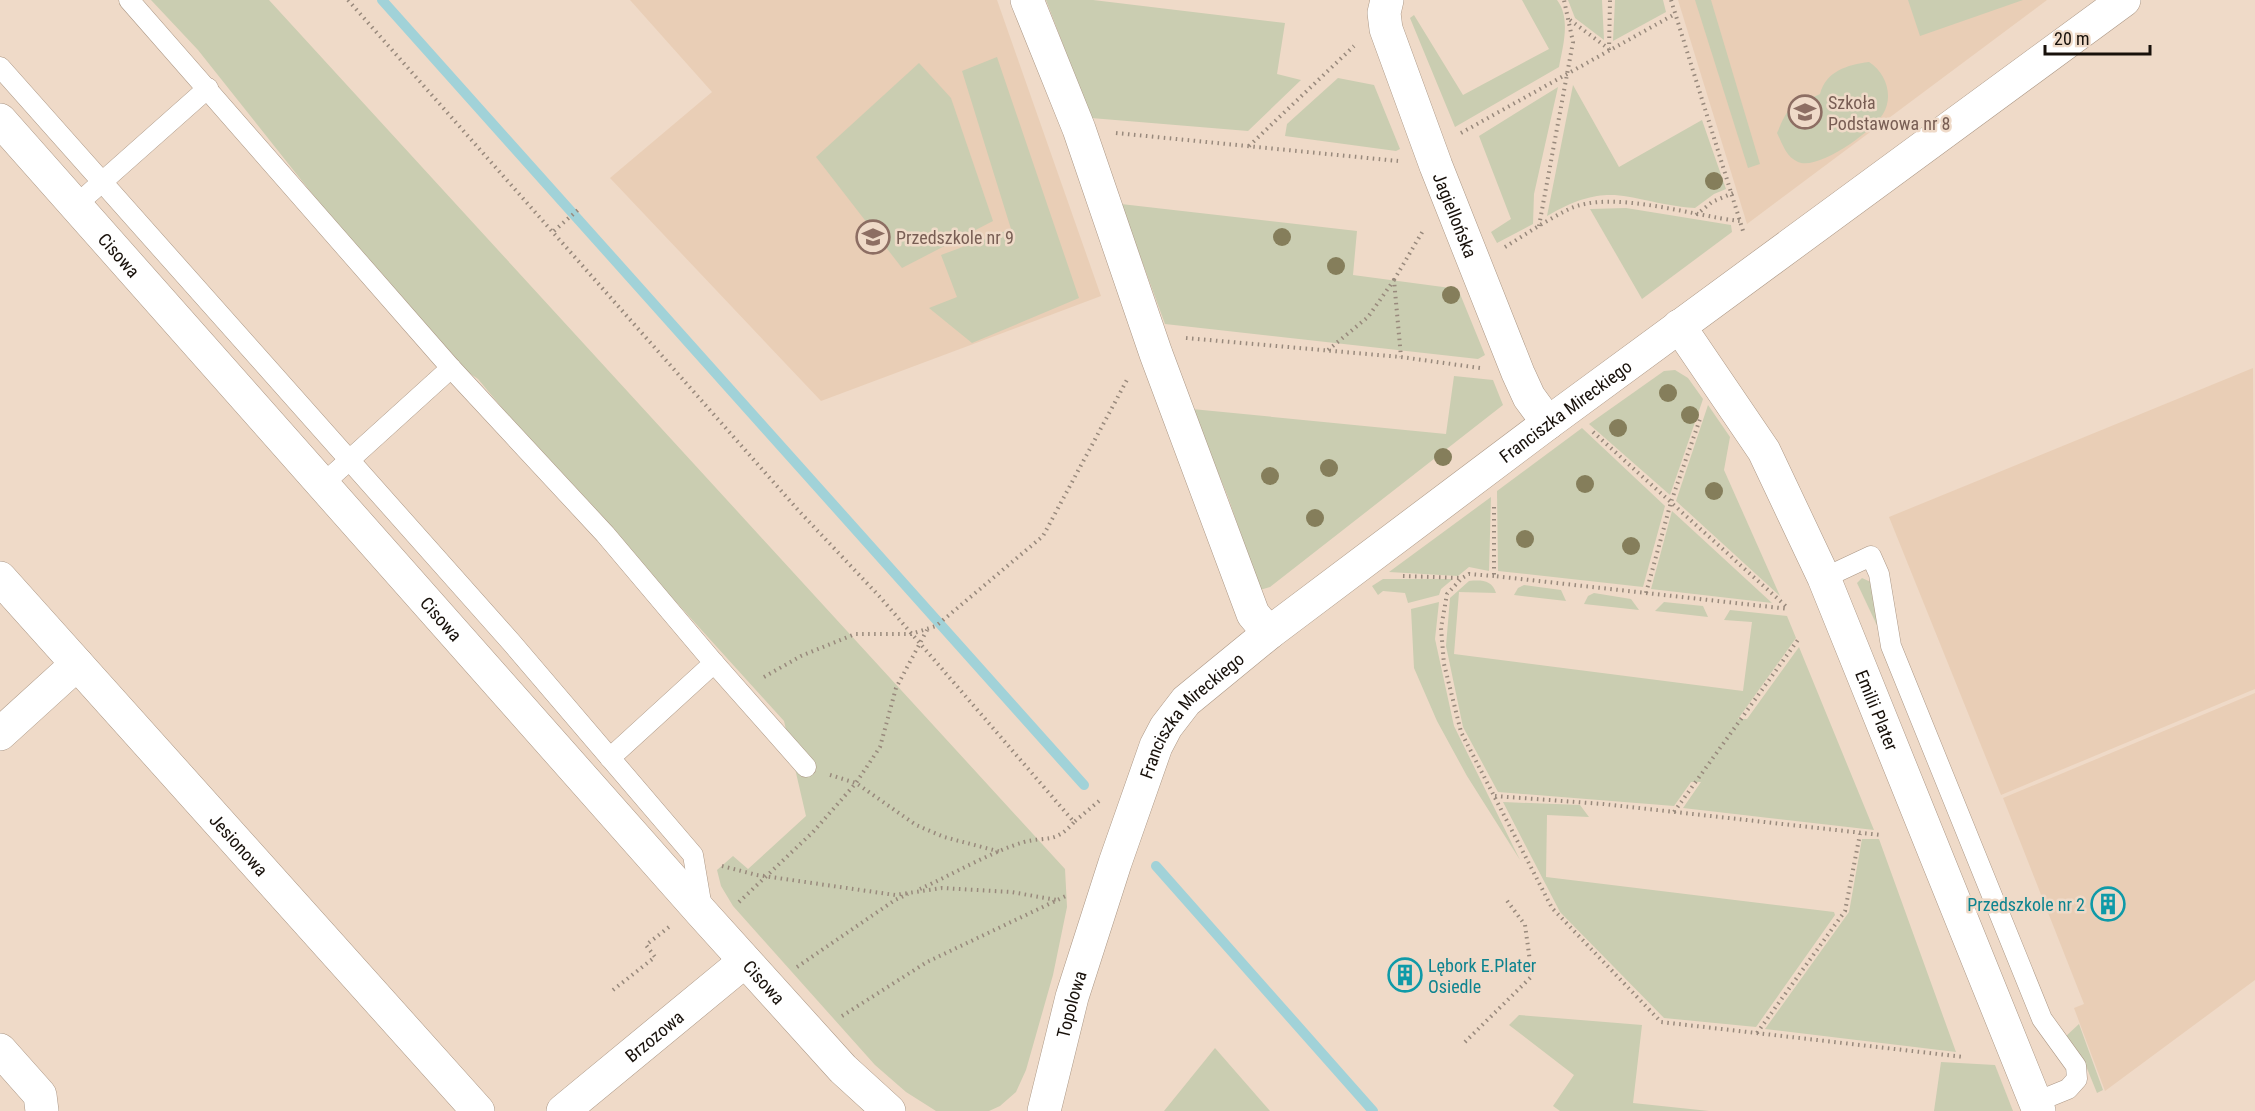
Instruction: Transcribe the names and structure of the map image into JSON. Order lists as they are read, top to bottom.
{
  "streets": {
    "street": [
      "Jagiellońska",
      "Cisowa",
      "Franciszka Mireckiego",
      "Emilii Plater",
      "Jesionowa",
      "Topolowa",
      "Brzozowa"
    ]
  },
  "crossings": [
    ["Jagiellońska", "Franciszka Mireckiego"],
    ["Cisowa", "Brzozowa"],
    ["Franciszka Mireckiego", "Emilii Plater"],
    ["Franciszka Mireckiego", "Topolowa"]
  ],
  "places": {
    "school or university": ["Szkoła Podstawowa nr 8", "Przedszkole nr 9"],
    "building": ["Przedszkole nr 2", "Lębork E.Plater Osiedle"]
  },
  "scale_bar": "20 m"
}
